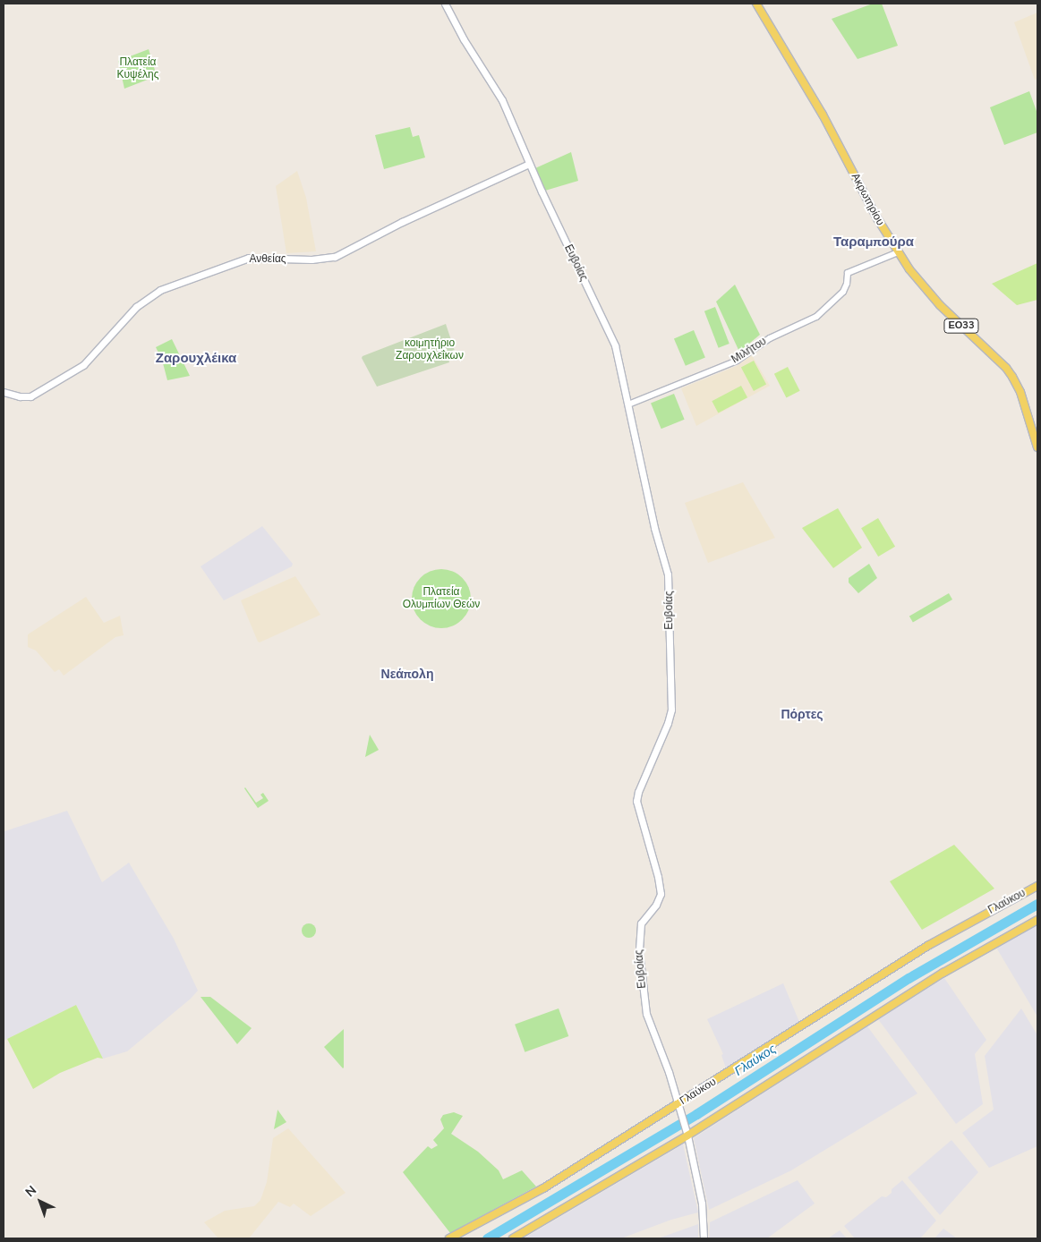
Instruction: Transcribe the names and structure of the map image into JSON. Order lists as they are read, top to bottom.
{
  "streets": {
    "main road": [
      "Ακρωτηρίου",
      "Ανθείας",
      "Ευβοίας",
      "ΕΟ33",
      "Γλαύκου"
    ],
    "street": ["Μιλήτου"]
  },
  "crossings": [
    ["Ακρωτηρίου", "Μιλήτου"],
    ["Ανθείας", "Ευβοίας"],
    ["Ευβοίας", "Μιλήτου"],
    ["Ευβοίας", "Γλαύκου"]
  ],
  "districts": [
    "Ταραμπούρα",
    "Ζαρουχλέικα",
    "Νεάπολη",
    "Πόρτες"
  ],
  "water": ["Γλαύκος"],
  "parks": ["Πλατεία Κυψέλης", "κοιμητήριο Ζαρουχλεΐκων", "Πλατεία Ολυμπίων Θεών"],
  "north": "top left"
}
